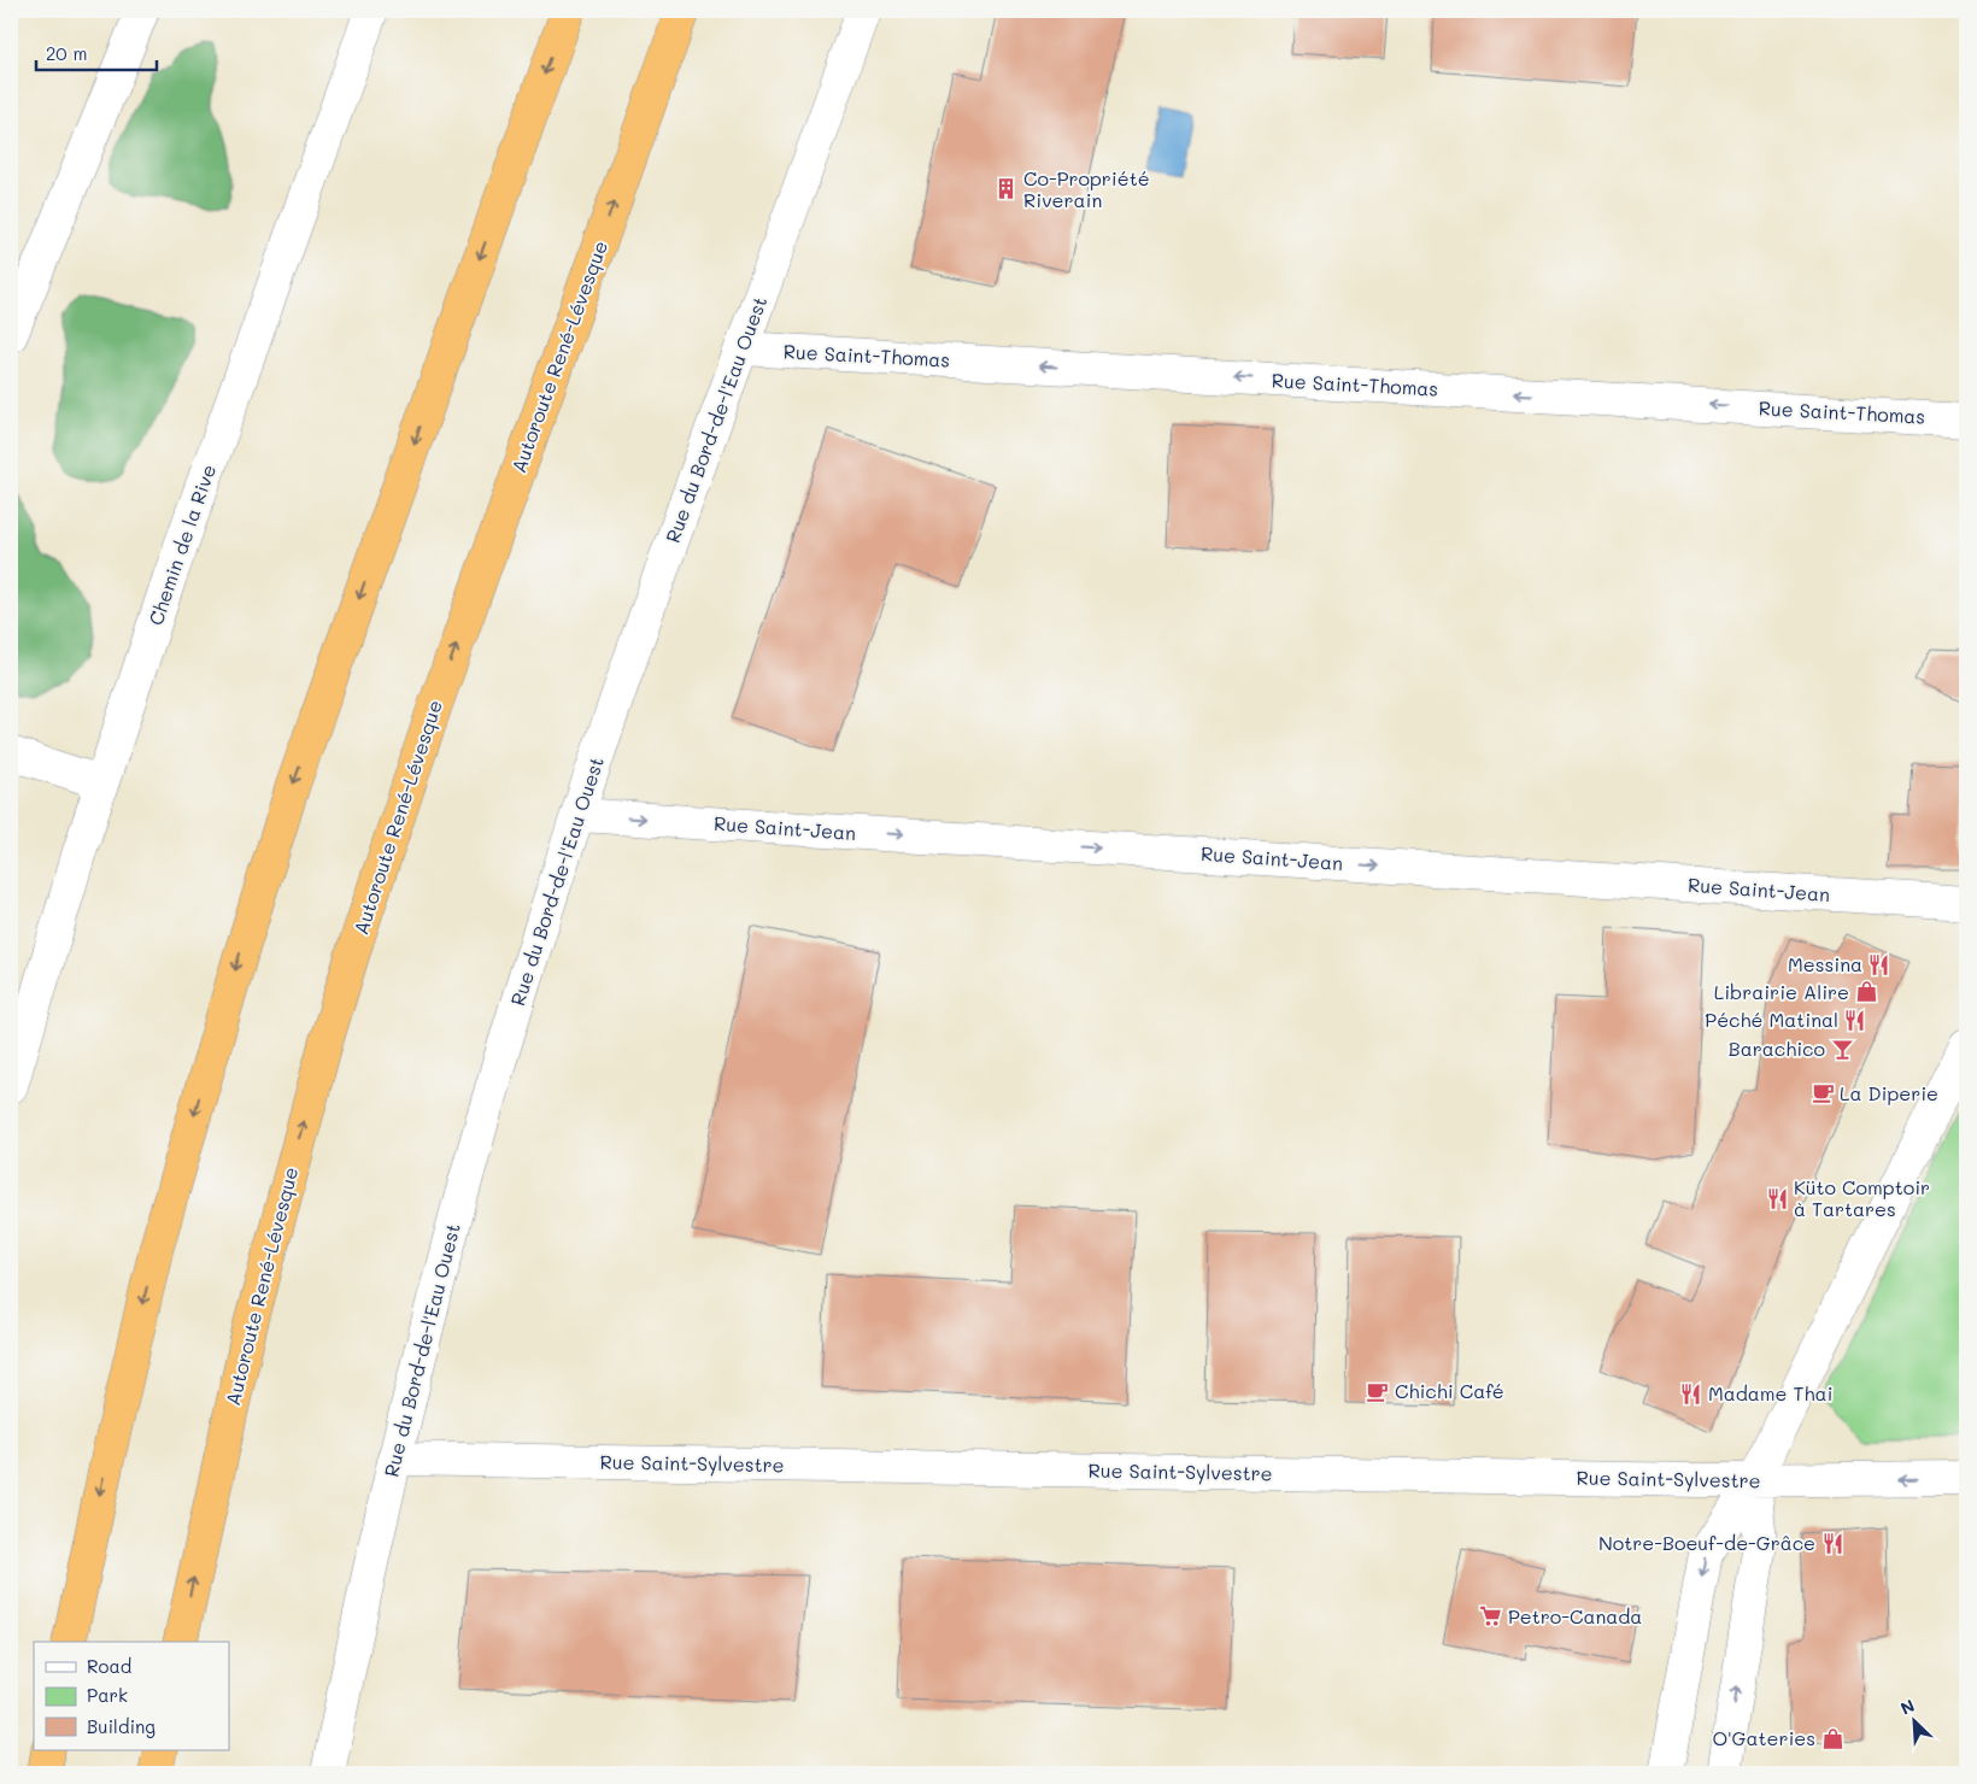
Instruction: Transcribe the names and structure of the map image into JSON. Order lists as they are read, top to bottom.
{
  "streets": {
    "highway": ["Autoroute René-Lévesque"],
    "street": [
      "Rue Saint-Thomas",
      "Rue du Bord-de-l'Eau Ouest",
      "Chemin de la Rive",
      "Rue Saint-Jean",
      "Rue Saint-Sylvestre"
    ]
  },
  "crossings": [
    ["Rue Saint-Thomas", "Rue du Bord-de-l'Eau Ouest"],
    ["Rue du Bord-de-l'Eau Ouest", "Rue Saint-Jean"],
    ["Rue du Bord-de-l'Eau Ouest", "Rue Saint-Sylvestre"]
  ],
  "one_way": ["Rue Saint-Thomas", "Rue Saint-Jean"],
  "places": {
    "building": ["Co-Propriété Riverain"],
    "restaurant": [
      "Messina",
      "Péché Matinal",
      "Küto Comptoir à Tartares",
      "Madame Thai",
      "Notre-Boeuf-de-Grâce"
    ],
    "shop": ["Librairie Alire", "O'Gateries"],
    "bar": ["Barachico"],
    "cafe": ["La Diperie", "Chichi Café"],
    "supermarket": ["Petro-Canada"]
  },
  "legend": ["Road", "Park", "Building"],
  "scale_bar": "20 m",
  "north": "top left"
}
